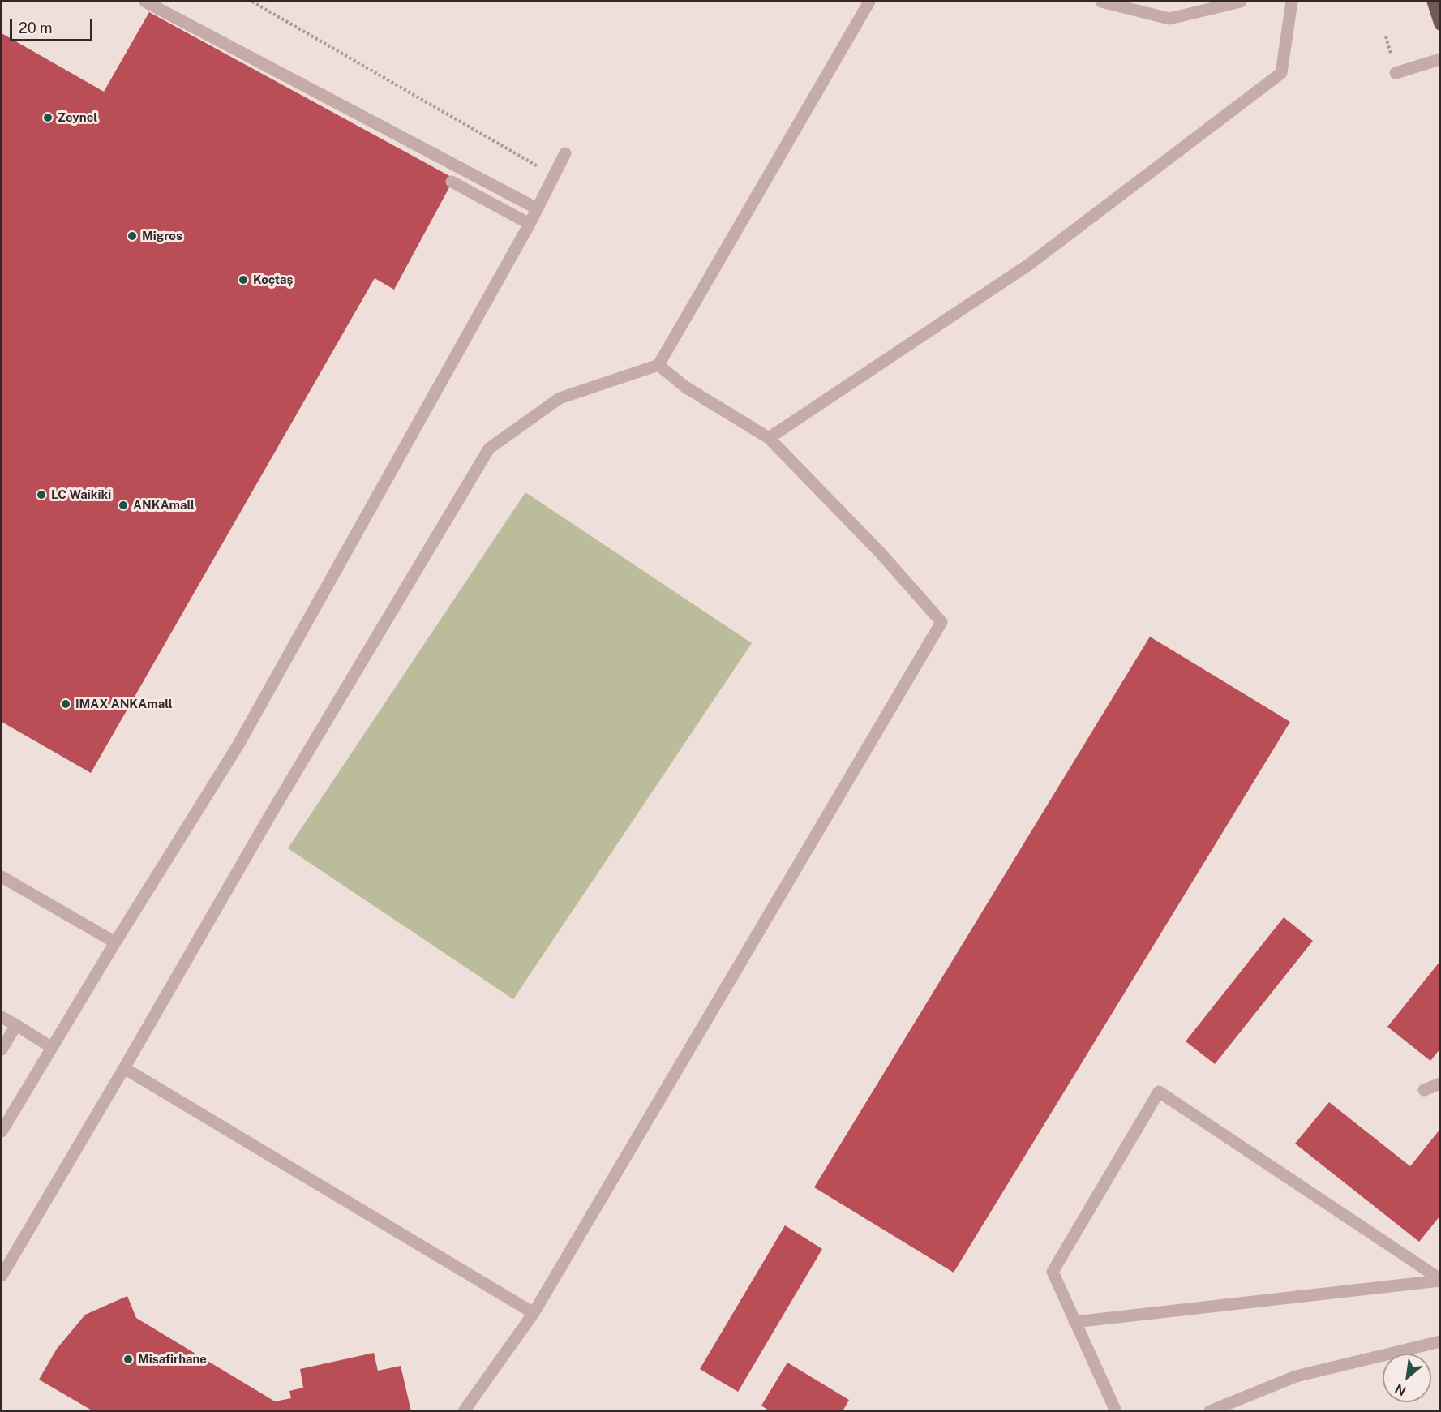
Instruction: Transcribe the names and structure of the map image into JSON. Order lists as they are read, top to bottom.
{
  "places": [
    "Zeynel",
    "Migros",
    "Koçtaş",
    "LC Waikiki",
    "ANKAmall",
    "IMAX ANKAmall",
    "Misafirhane"
  ],
  "scale_bar": "20 m",
  "north": "bottom left"
}
